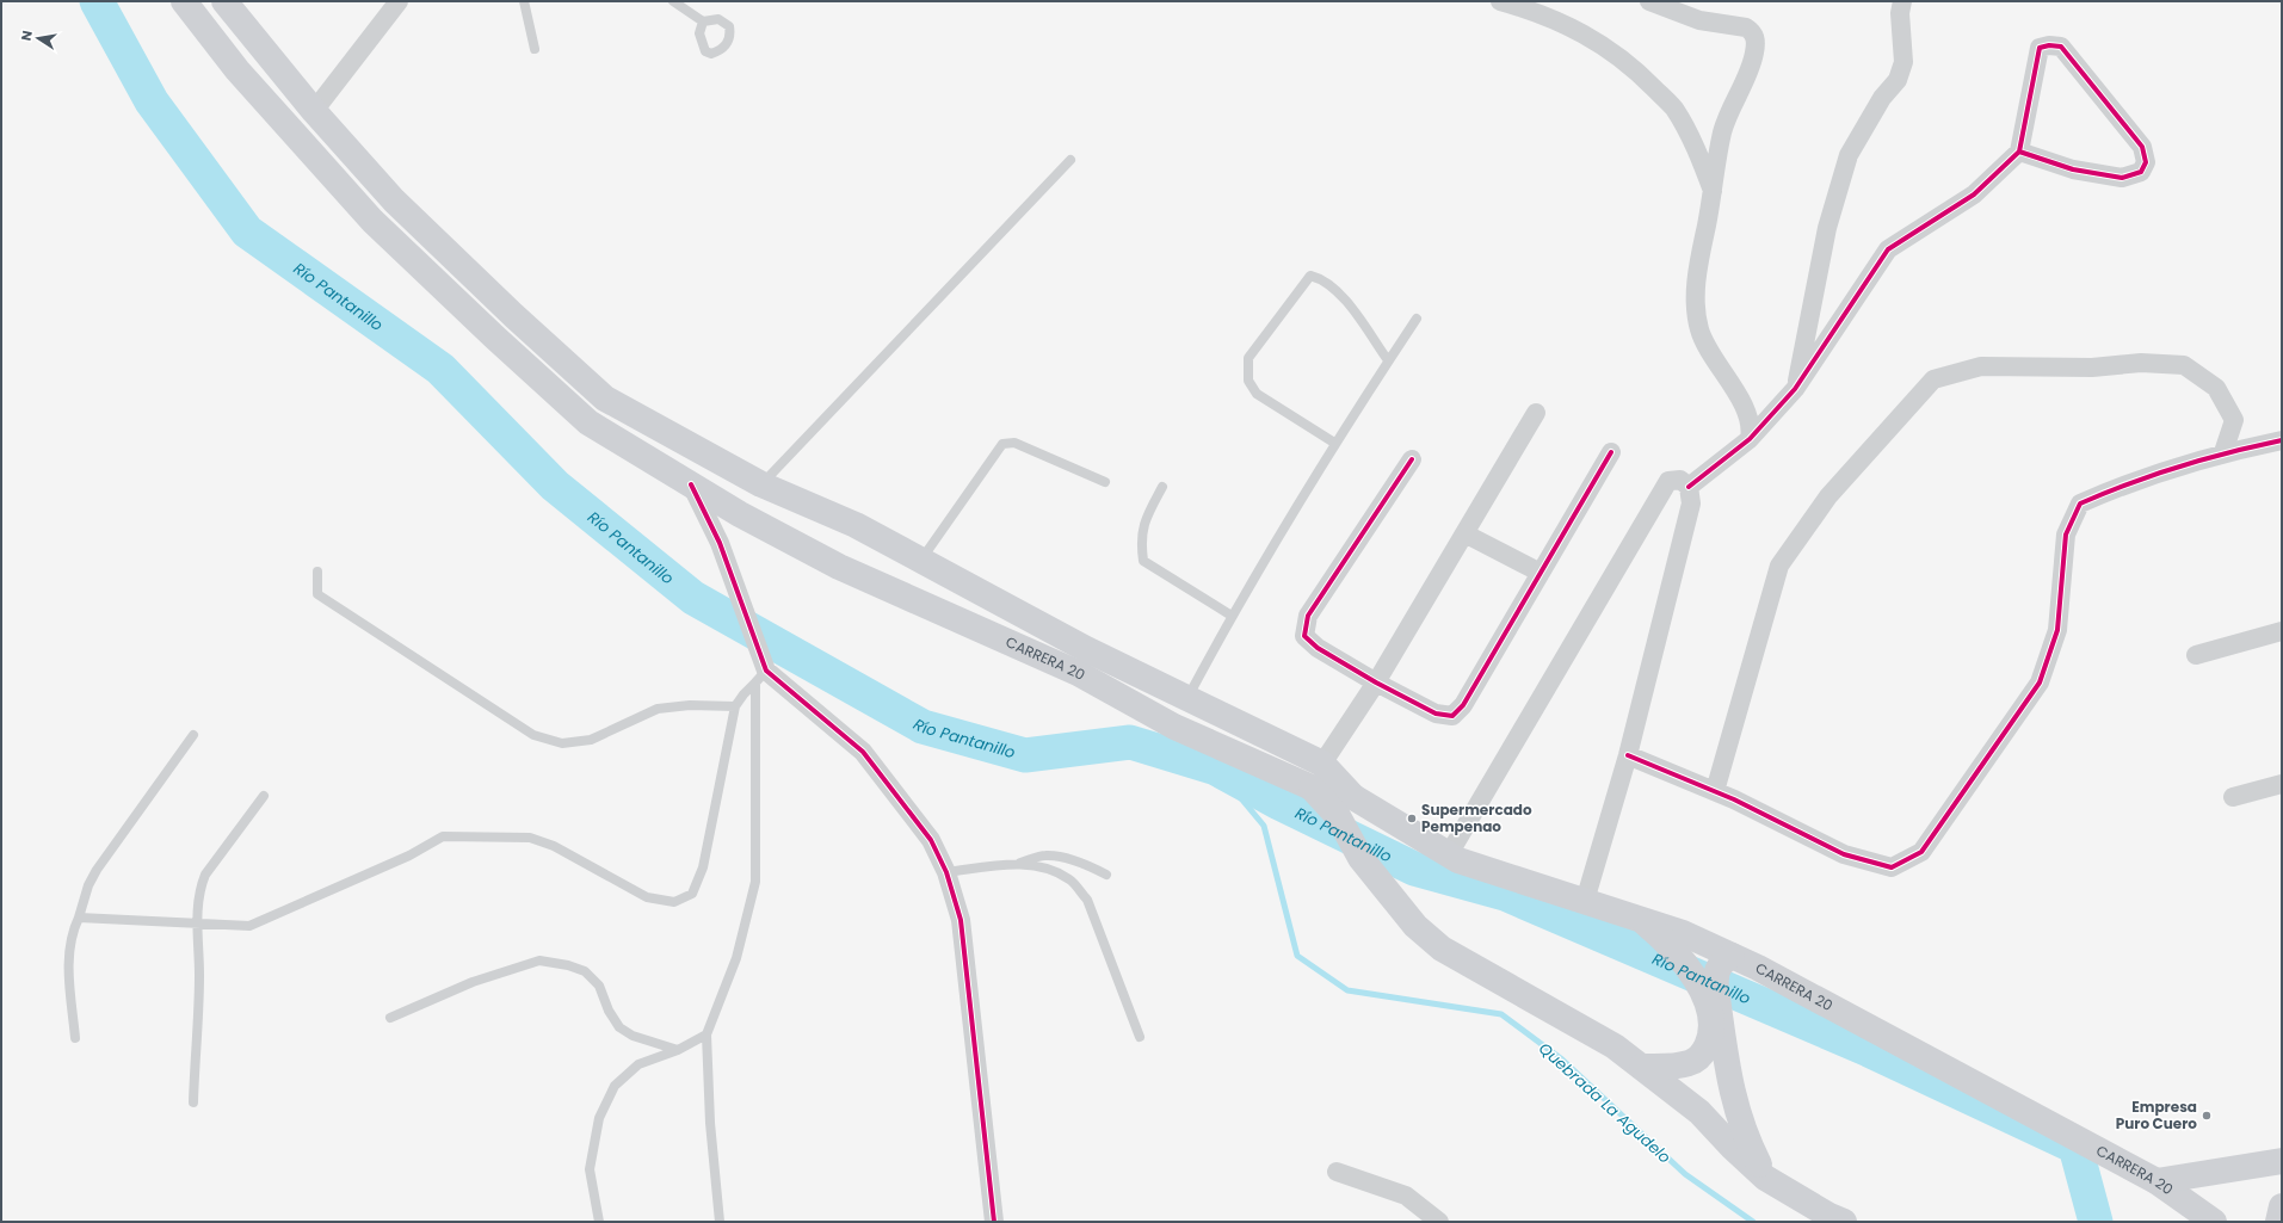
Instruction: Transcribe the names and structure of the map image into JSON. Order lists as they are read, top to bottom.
{
  "streets": {
    "main road": ["CARRERA 20"]
  },
  "water": ["Río Pantanillo", "Quebrada La Agudelo"],
  "places": ["Supermercado Pempenao", "Empresa Puro Cuero"],
  "north": "left"
}
